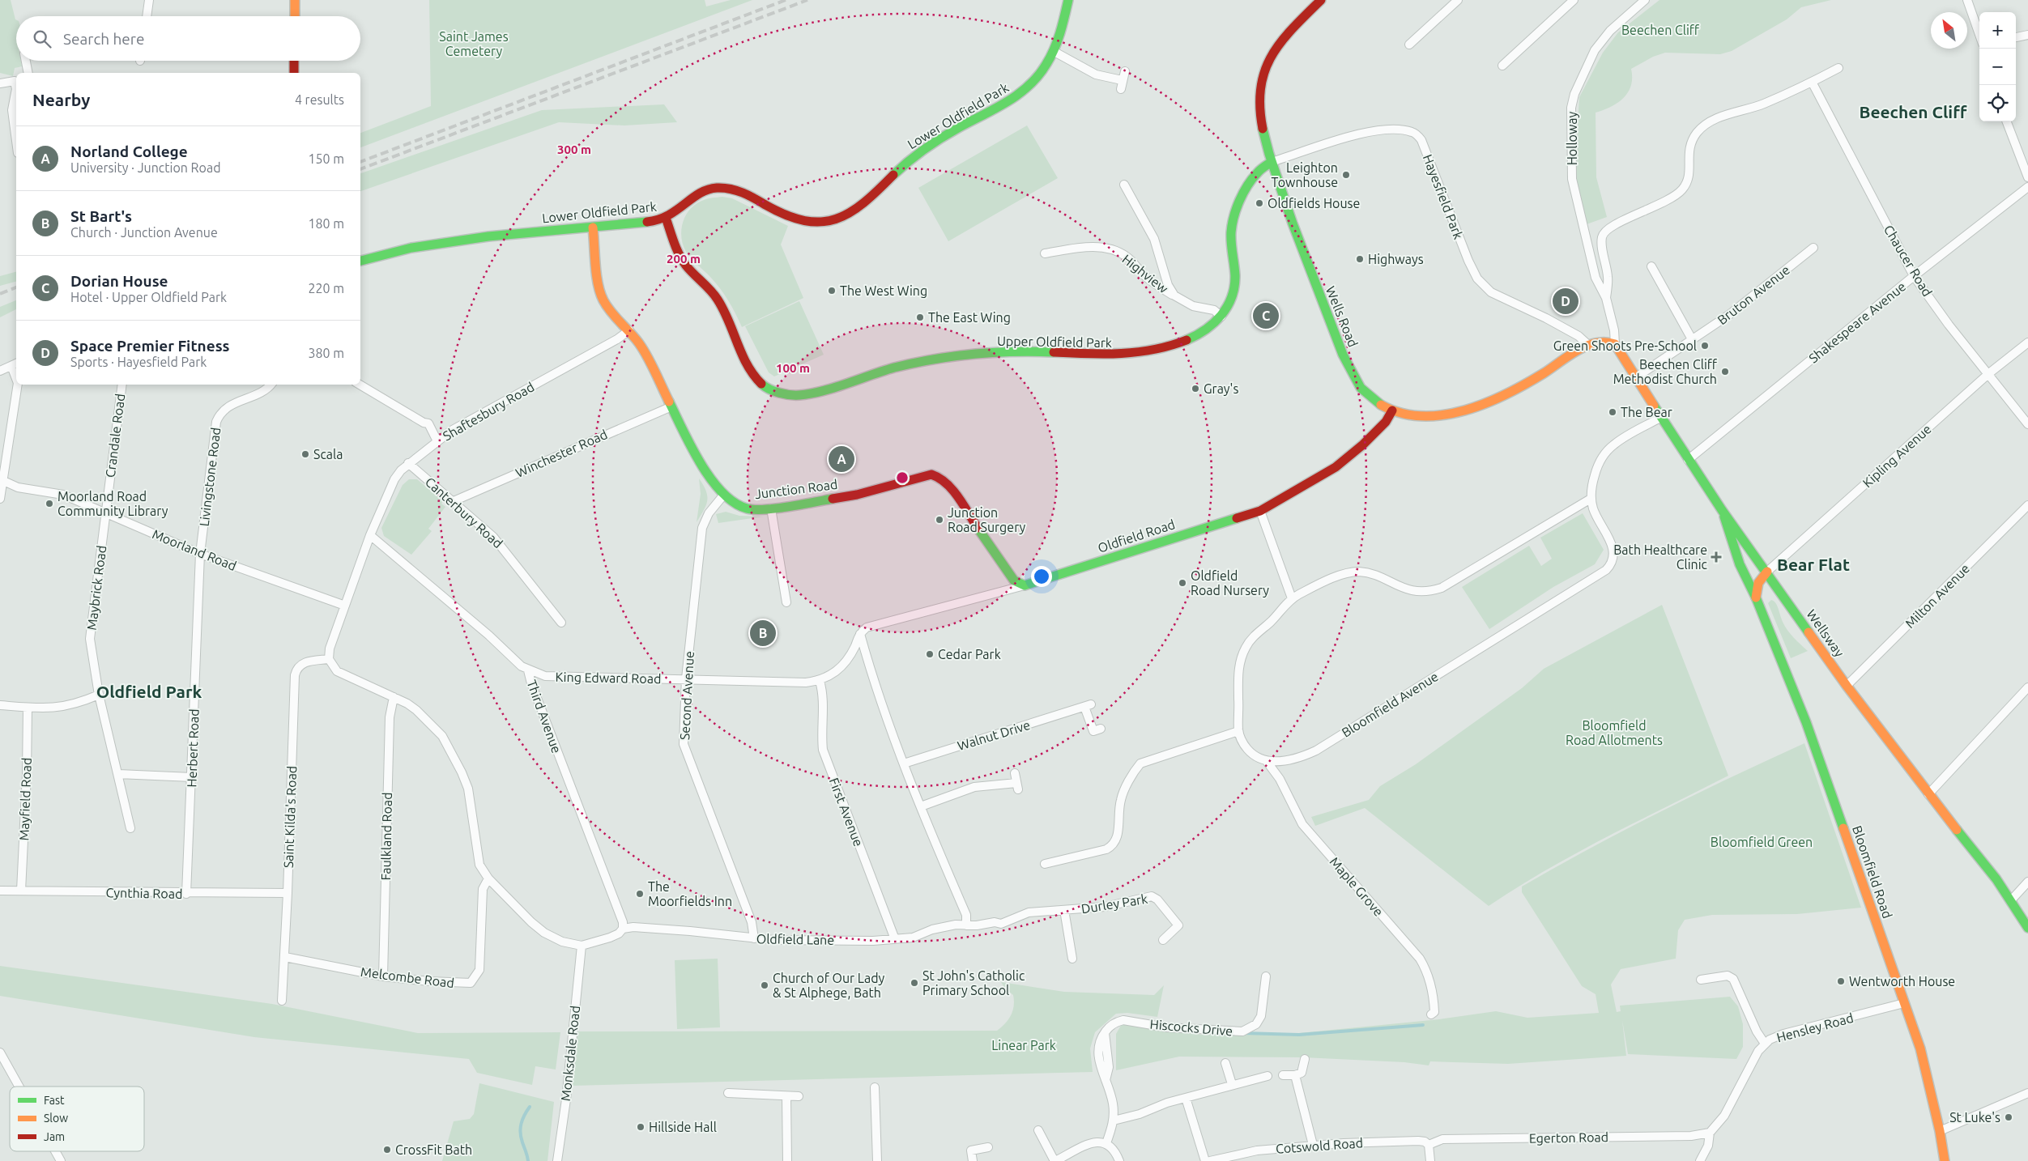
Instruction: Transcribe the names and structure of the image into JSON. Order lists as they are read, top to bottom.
{
  "streets": {
    "main road": [
      "Lower Oldfield Park",
      "Wells Road",
      "Upper Oldfield Park",
      "Junction Road",
      "Oldfield Road",
      "Wellsway",
      "Bloomfield Road"
    ],
    "street": [
      "Holloway",
      "Hayesfield Park",
      "Chaucer Road",
      "Highview",
      "Bruton Avenue",
      "Shakespeare Avenue",
      "Shaftesbury Road",
      "Crandale Road",
      "Winchester Road",
      "Kipling Avenue",
      "Livingstone Road",
      "Canterbury Road",
      "Moorland Road",
      "Maybrick Road",
      "Milton Avenue",
      "King Edward Road",
      "Second Avenue",
      "Bloomfield Avenue",
      "Third Avenue",
      "Walnut Drive",
      "Herbert Road",
      "Mayfield Road",
      "First Avenue",
      "Saint Kilda's Road",
      "Faulkland Road",
      "Maple Grove",
      "Cynthia Road",
      "Durley Park",
      "Oldfield Lane",
      "Melcombe Road",
      "Hiscocks Drive",
      "Hensley Road",
      "Monksdale Road",
      "Egerton Road",
      "Cotswold Road"
    ]
  },
  "crossings": [
    ["Lower Oldfield Park", "Upper Oldfield Park"],
    ["Lower Oldfield Park", "Junction Road"],
    ["Hayesfield Park", "Wells Road"],
    ["Hayesfield Park", "Upper Oldfield Park"],
    ["Chaucer Road", "Shakespeare Avenue"],
    ["Chaucer Road", "Kipling Avenue"],
    ["Highview", "Upper Oldfield Park"],
    ["Bruton Avenue", "Wellsway"],
    ["Wells Road", "Upper Oldfield Park"],
    ["Wells Road", "Oldfield Road"],
    ["Wells Road", "Wellsway"],
    ["Shakespeare Avenue", "Wellsway"],
    ["Shaftesbury Road", "Junction Road"],
    ["Shaftesbury Road", "Canterbury Road"],
    ["Shaftesbury Road", "Moorland Road"],
    ["Shaftesbury Road", "Third Avenue"],
    ["Shaftesbury Road", "Saint Kilda's Road"],
    ["Crandale Road", "Moorland Road"],
    ["Crandale Road", "Maybrick Road"],
    ["Winchester Road", "Junction Road"],
    ["Winchester Road", "Canterbury Road"],
    ["Kipling Avenue", "Wellsway"],
    ["Livingstone Road", "Moorland Road"],
    ["Livingstone Road", "Herbert Road"],
    ["Junction Road", "Oldfield Road"],
    ["Junction Road", "Second Avenue"],
    ["Oldfield Road", "King Edward Road"],
    ["Moorland Road", "Maybrick Road"],
    ["Moorland Road", "Herbert Road"],
    ["Milton Avenue", "Wellsway"],
    ["Wellsway", "Bloomfield Avenue"],
    ["Wellsway", "Bloomfield Road"],
    ["King Edward Road", "Second Avenue"],
    ["King Edward Road", "Third Avenue"],
    ["King Edward Road", "First Avenue"],
    ["Second Avenue", "Oldfield Lane"],
    ["Bloomfield Avenue", "Maple Grove"],
    ["Third Avenue", "Oldfield Lane"],
    ["Herbert Road", "Cynthia Road"],
    ["Mayfield Road", "Cynthia Road"],
    ["First Avenue", "Oldfield Lane"],
    ["Saint Kilda's Road", "Cynthia Road"],
    ["Saint Kilda's Road", "Melcombe Road"],
    ["Faulkland Road", "Melcombe Road"],
    ["Bloomfield Road", "Hensley Road"],
    ["Durley Park", "Oldfield Lane"],
    ["Oldfield Lane", "Monksdale Road"],
    ["Hensley Road", "Egerton Road"],
    ["Egerton Road", "Cotswold Road"]
  ],
  "districts": ["Beechen Cliff", "Bear Flat", "Oldfield Park"],
  "parks": [
    "Beechen Cliff",
    "Saint James Cemetery",
    "Bloomfield Road Allotments",
    "Bloomfield Green",
    "Linear Park"
  ],
  "places": {
    "other": [
      "Leighton Townhouse",
      "Oldfields House",
      "Highways",
      "The West Wing",
      "The East Wing",
      "Green Shoots Pre-School",
      "Beechen Cliff Methodist Church",
      "Gray's",
      "The Bear",
      "Scala",
      "Moorland Road Community Library",
      "Junction Road Surgery",
      "Oldfield Road Nursery",
      "Cedar Park",
      "The Moorfields Inn",
      "Wentworth House",
      "St John's Catholic Primary School",
      "Church of Our Lady & St Alphege, Bath",
      "St Luke's",
      "Hillside Hall",
      "CrossFit Bath"
    ],
    "health": ["Bath Healthcare Clinic"]
  },
  "legend": ["Fast", "Slow", "Jam"],
  "north": "top left",
  "page": {
    "map_buttons": ["+", "−"],
    "search": "Search here",
    "heading": ["Nearby", "4 results"],
    "list": [
      {
        "mark": "A",
        "name": "Norland College",
        "note": "University · Junction Road",
        "value": "150 m"
      },
      {
        "mark": "B",
        "name": "St Bart's",
        "note": "Church · Junction Avenue",
        "value": "180 m"
      },
      {
        "mark": "C",
        "name": "Dorian House",
        "note": "Hotel · Upper Oldfield Park",
        "value": "220 m"
      },
      {
        "mark": "D",
        "name": "Space Premier Fitness",
        "note": "Sports · Hayesfield Park",
        "value": "380 m"
      }
    ],
    "pins": [
      "D",
      "C",
      "A",
      "B"
    ]
  },
  "rings": ["300 m", "200 m", "100 m"]
}
